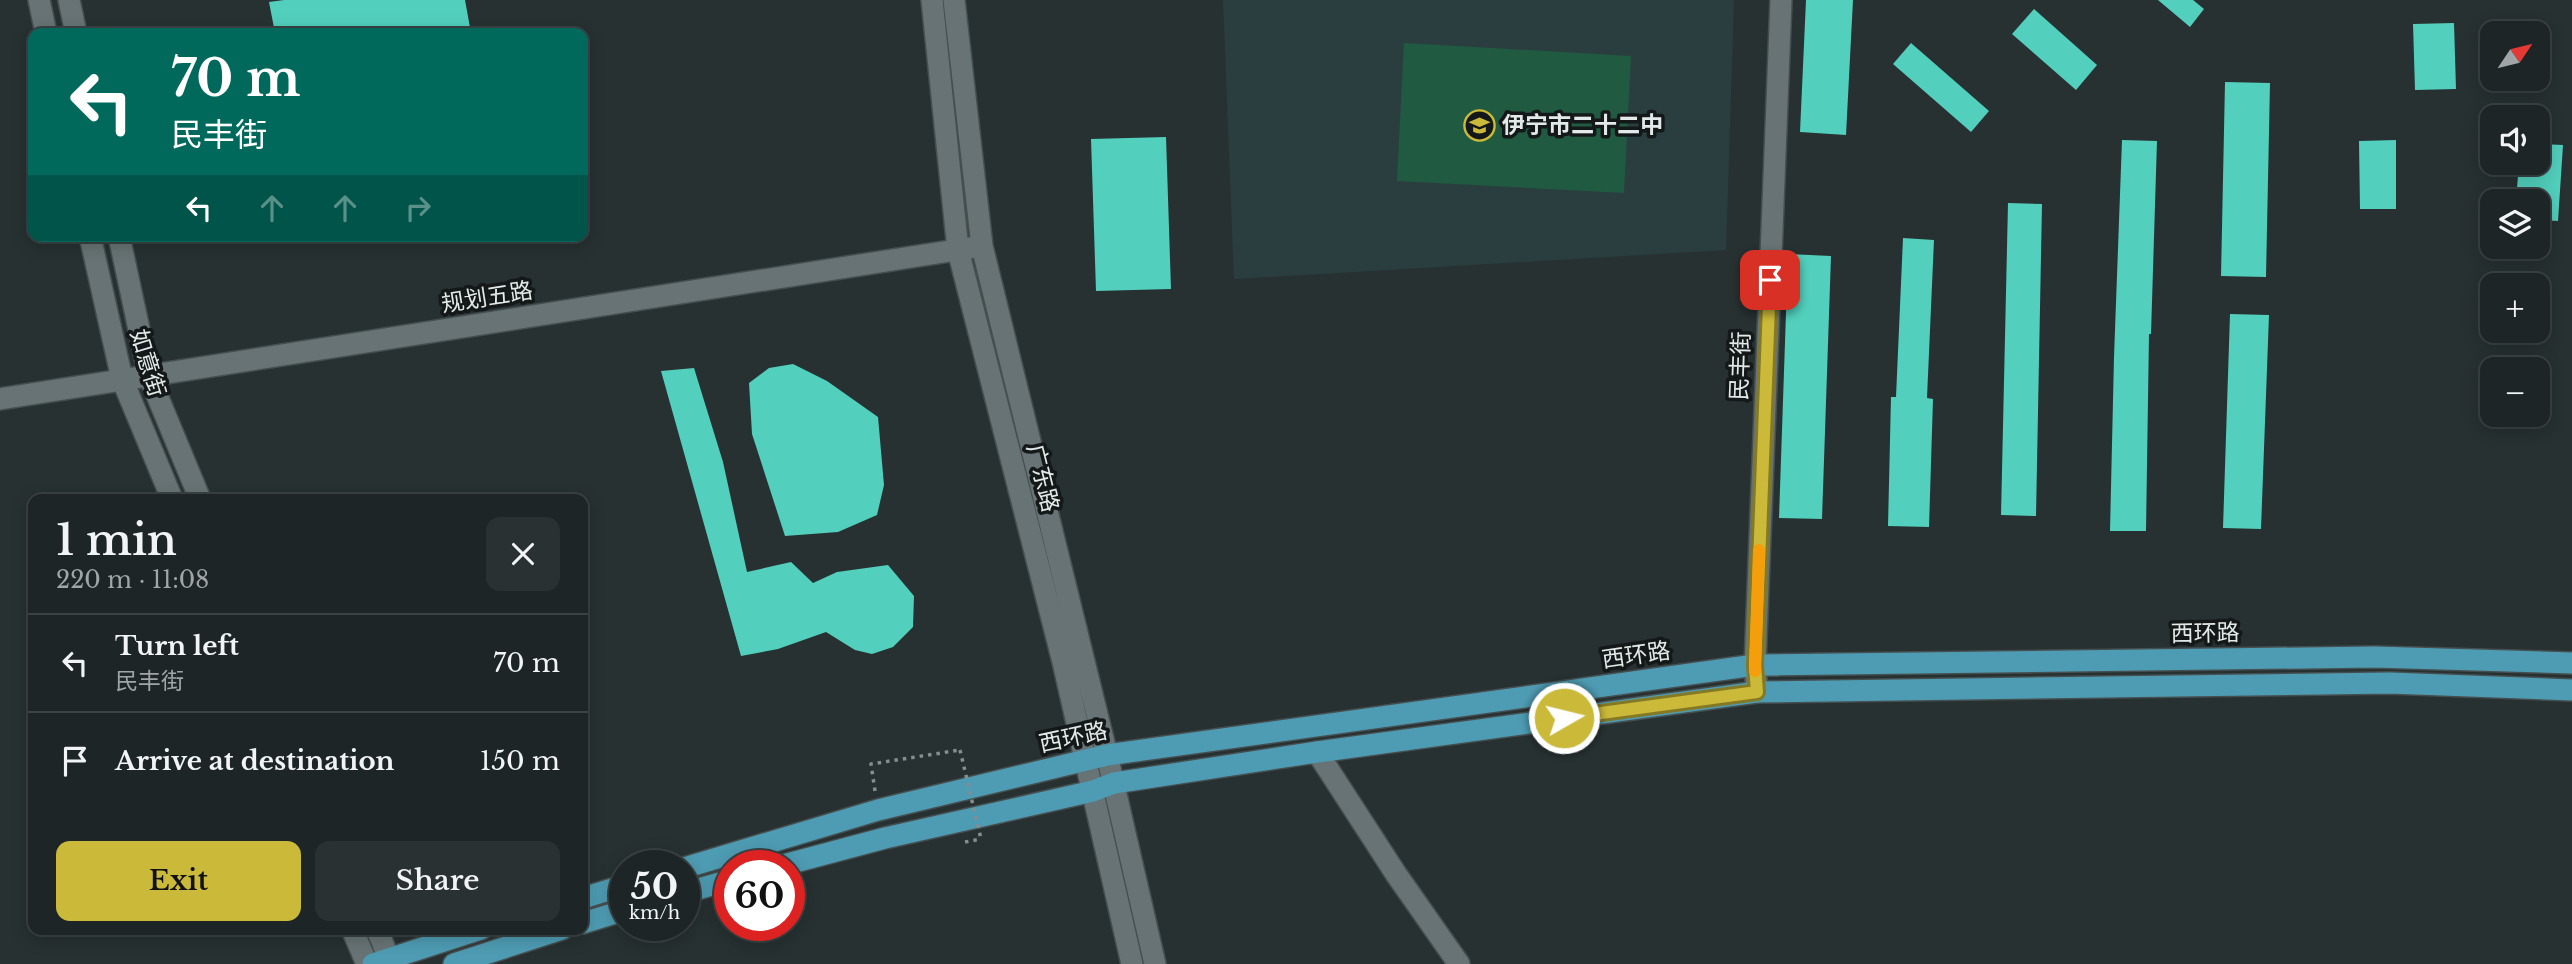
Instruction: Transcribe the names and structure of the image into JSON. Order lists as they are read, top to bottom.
{
  "streets": {
    "main road": ["西环路"],
    "street": [
      "规划五路",
      "如意街",
      "民丰街",
      "广东路"
    ]
  },
  "crossings": [
    ["规划五路", "如意街"],
    ["规划五路", "广东路"],
    ["民丰街", "西环路"],
    ["广东路", "西环路"]
  ],
  "places": {
    "school or university": ["伊宁市二十二中"]
  },
  "north": "top right",
  "page": {
    "map_buttons": ["+", "−"],
    "turn": ["70 m", "民丰街"],
    "heading": ["1 min", "220 m · 11:08"],
    "list": [
      {
        "name": "Turn left",
        "note": "民丰街",
        "value": "70 m"
      },
      {
        "name": "Arrive at destination",
        "value": "150 m"
      }
    ],
    "buttons": ["Exit", "Share"],
    "speed": "50 km/h",
    "limit": "60"
  }
}
